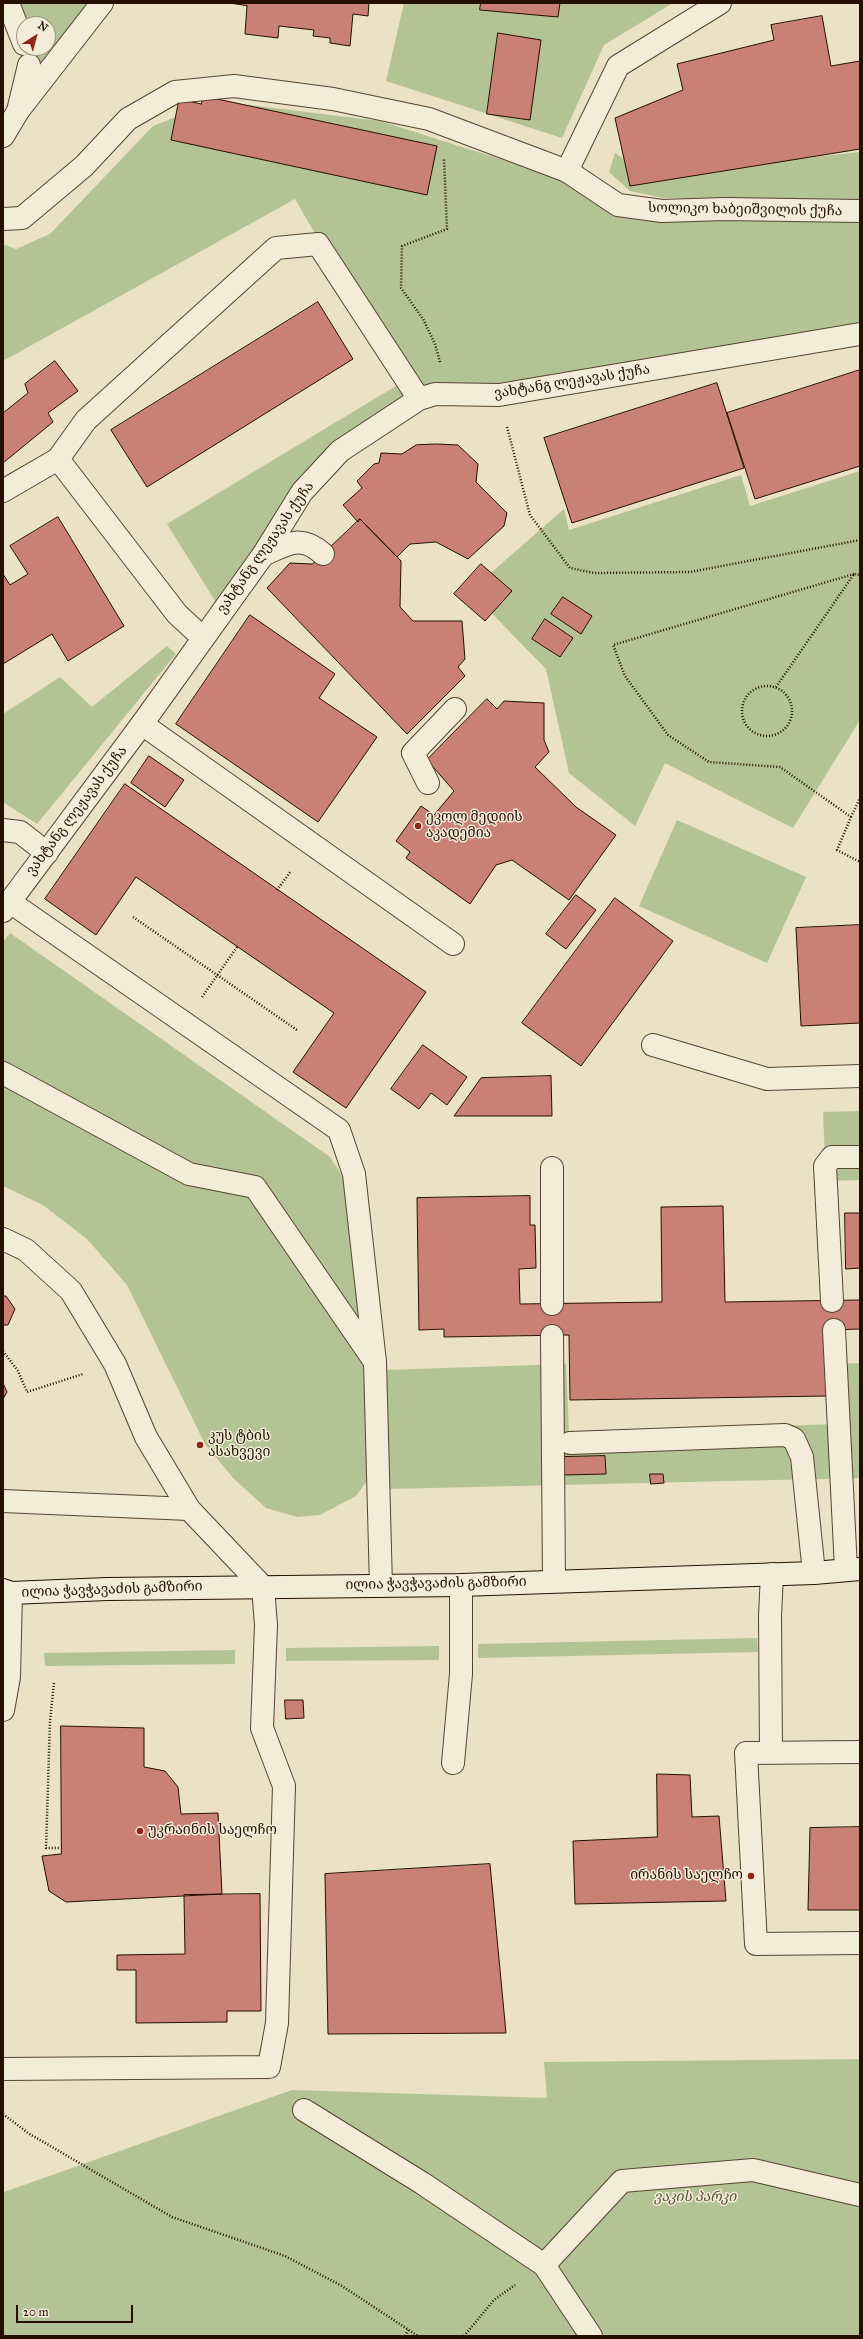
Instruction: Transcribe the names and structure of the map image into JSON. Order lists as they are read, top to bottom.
{
  "streets": {
    "street": ["სოლიკო ხაბეიშვილის ქუჩა", "ვახტანგ ლეჟავას ქუჩა", "ილია ჭავჭავაძის გამზირი"]
  },
  "parks": ["ვაკის პარკი"],
  "places": [
    "ეკოლ მედიის აკადემია",
    "კუს ტბის ასახვევი",
    "უკრაინის საელჩო",
    "ირანის საელჩო"
  ],
  "scale_bar": "20 m",
  "north": "top right"
}
